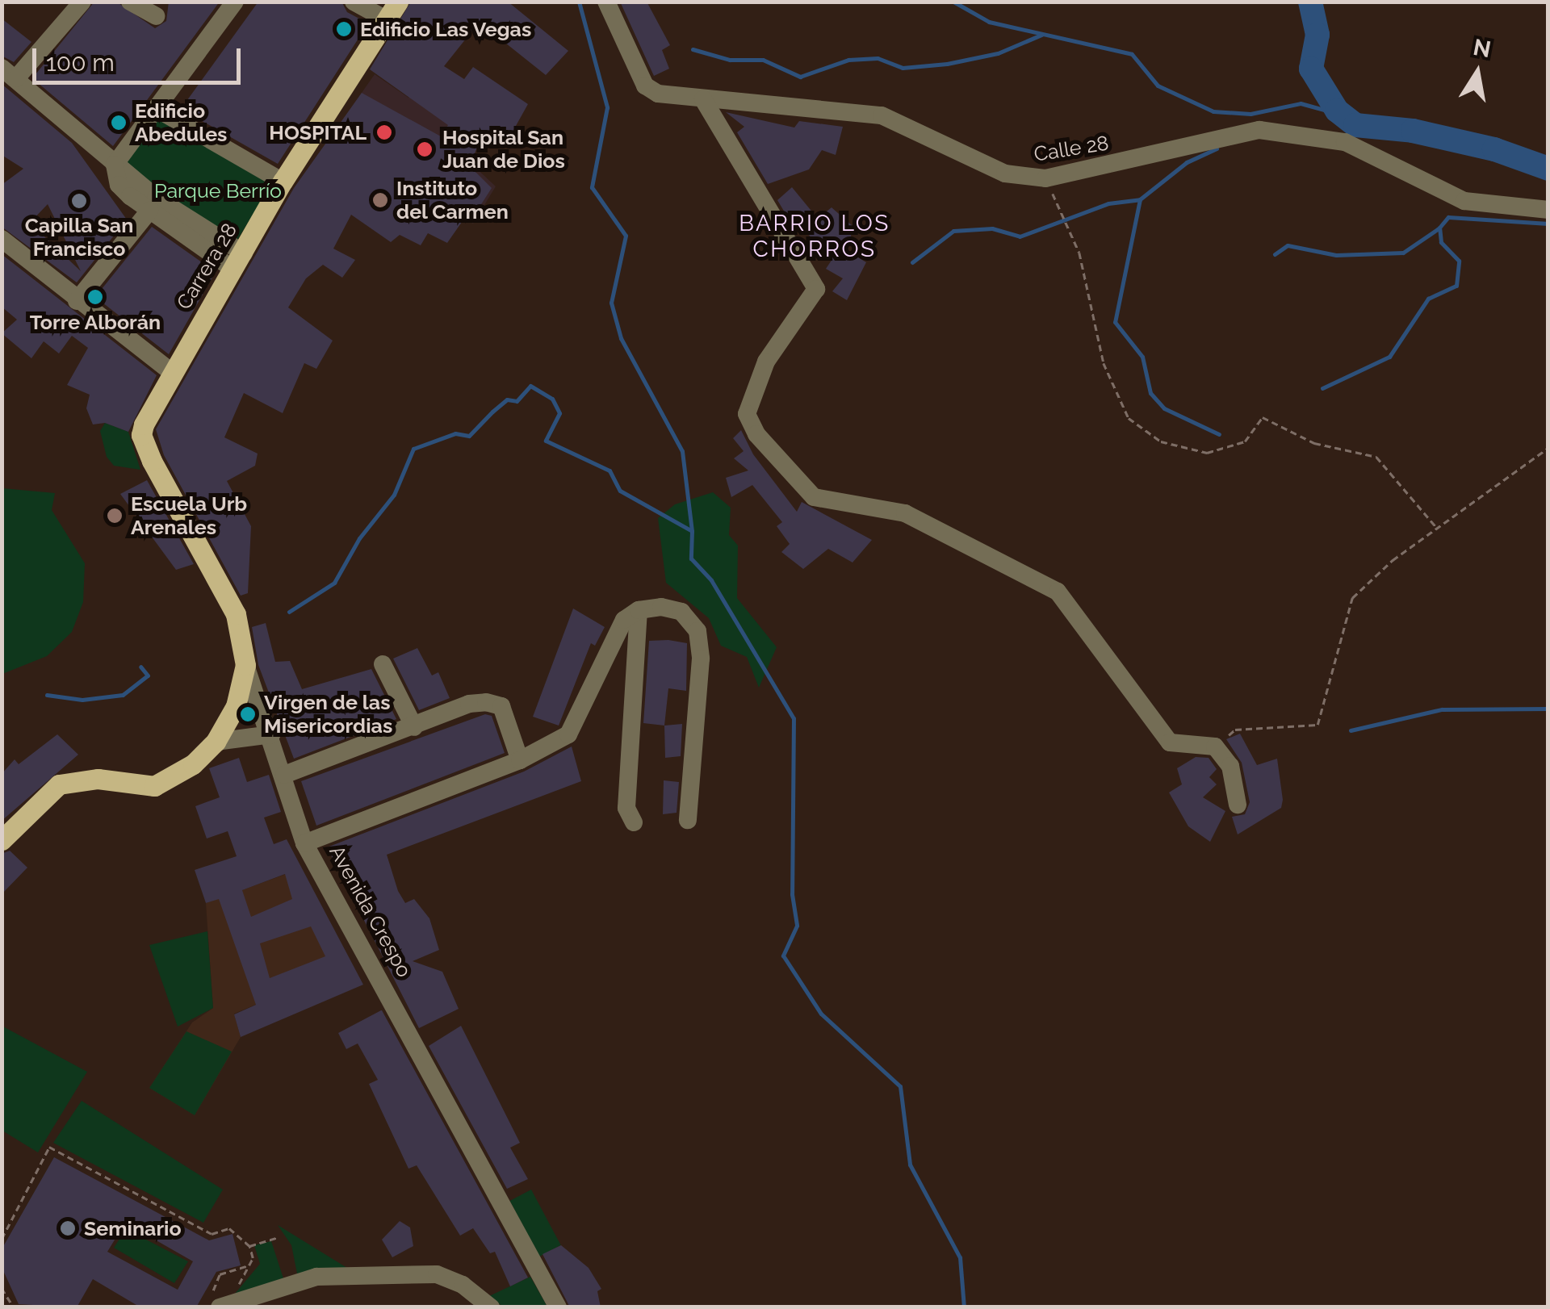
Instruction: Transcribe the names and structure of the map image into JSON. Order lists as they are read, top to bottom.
{
  "streets": {
    "main road": ["Carrera 28", "Avenida Crespo"],
    "street": ["Calle 28"]
  },
  "crossings": [
    ["Carrera 28", "Avenida Crespo"]
  ],
  "districts": ["BARRIO LOS CHORROS"],
  "parks": ["Parque Berrío"],
  "places": [
    "Edificio Las Vegas",
    "Edificio Abedules",
    "HOSPITAL",
    "Hospital San Juan de Dios",
    "Instituto del Carmen",
    "Capilla San Francisco",
    "Torre Alborán",
    "Escuela Urb Arenales",
    "Virgen de las Misericordias",
    "Seminario"
  ],
  "scale_bar": "100 m",
  "north": "top"
}
